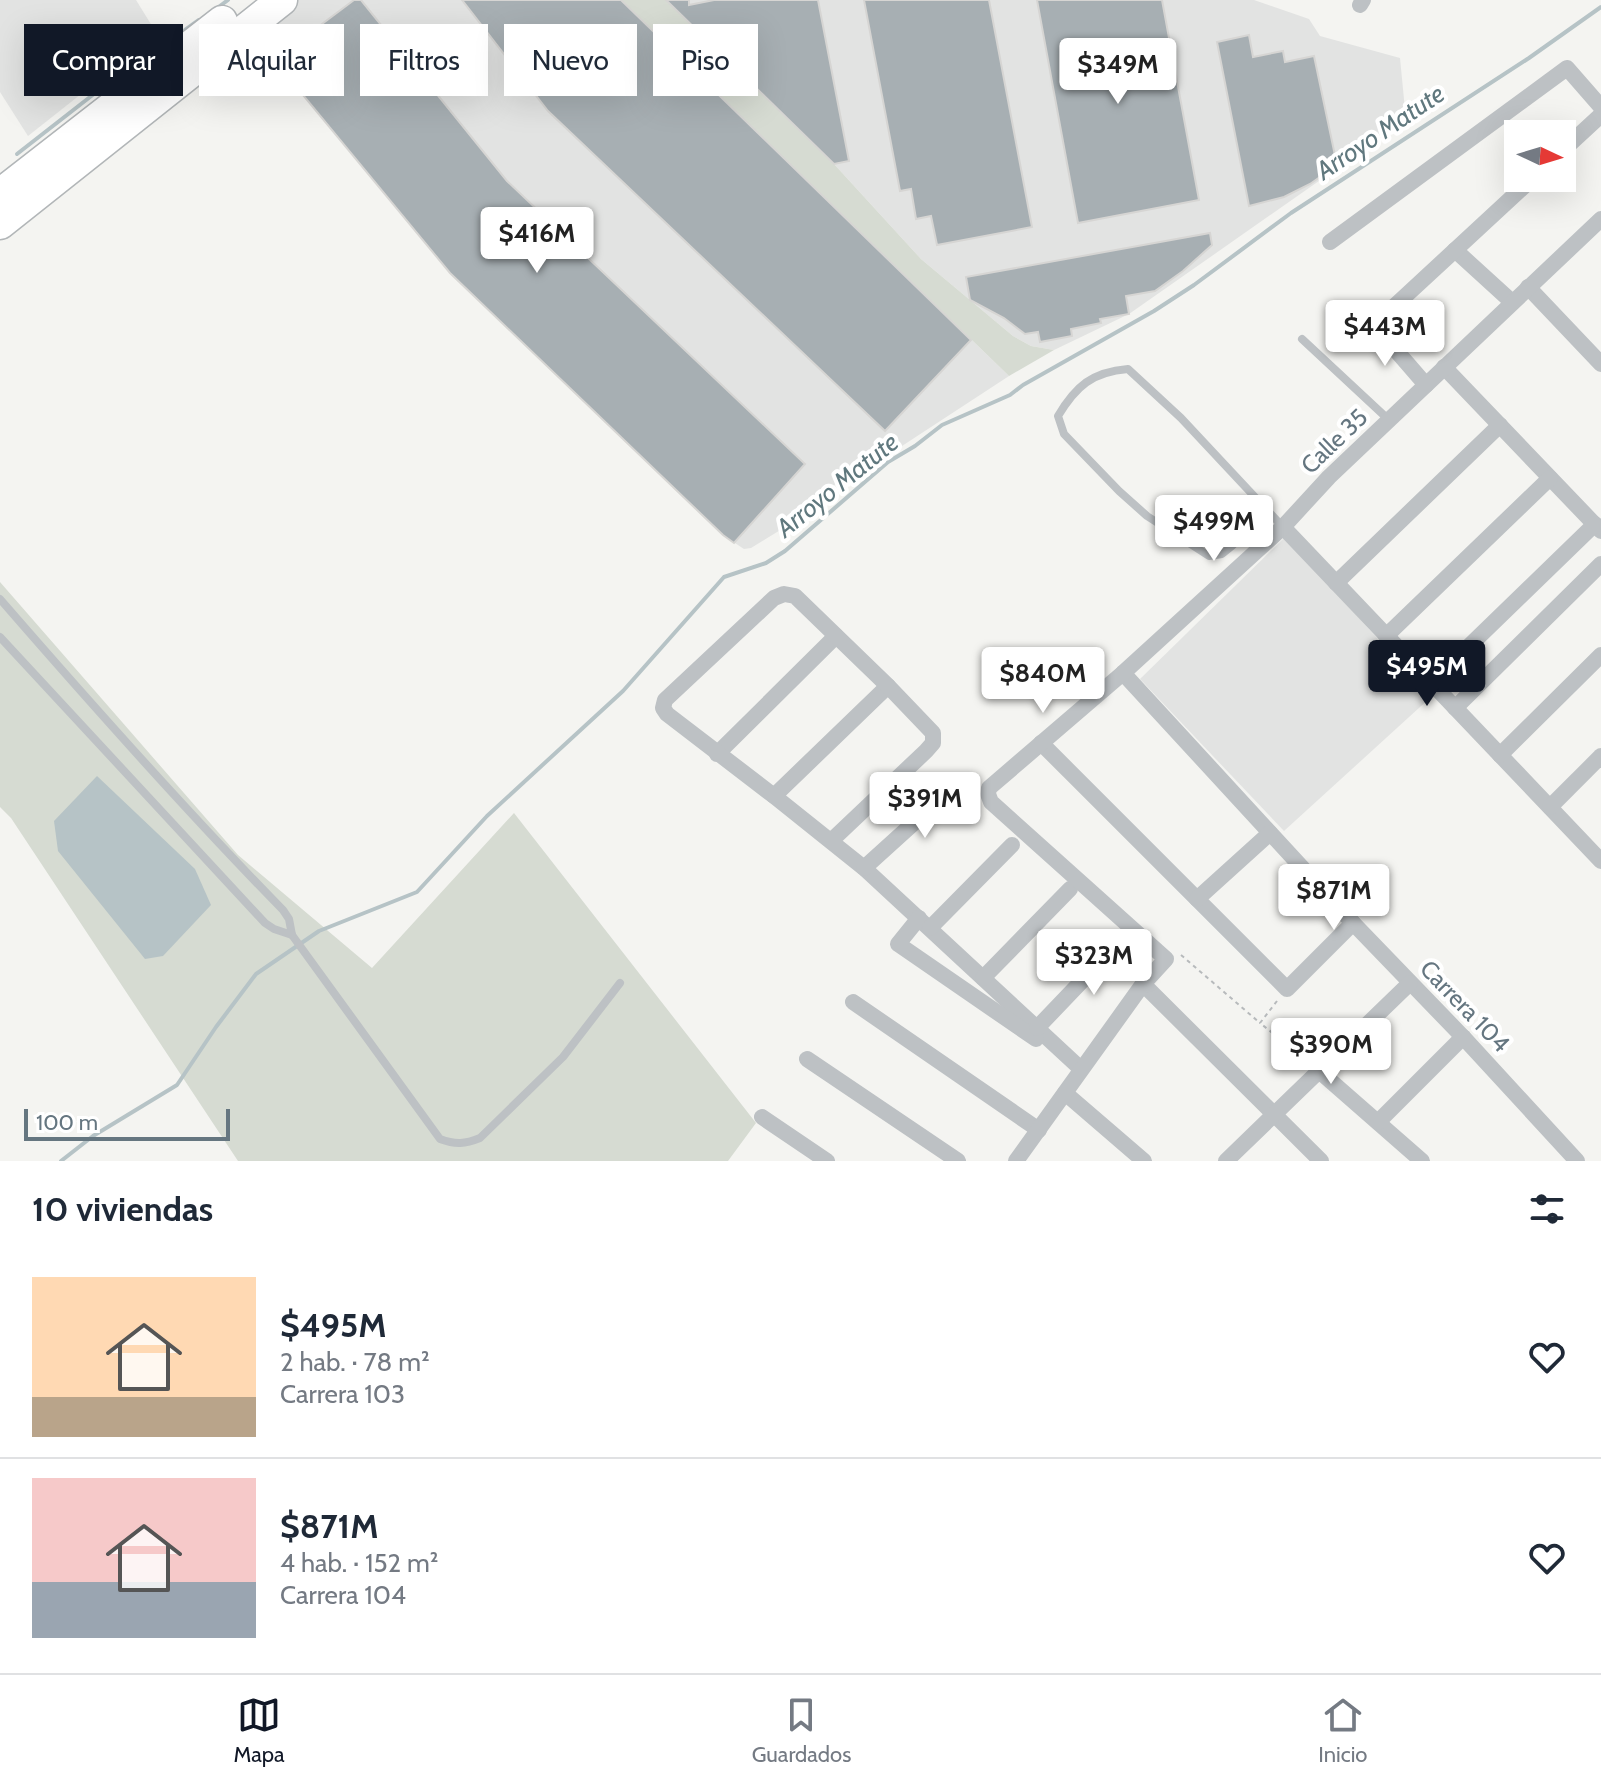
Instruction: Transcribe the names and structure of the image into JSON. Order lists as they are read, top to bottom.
{
  "streets": {
    "street": ["Calle 35", "Carrera 104"]
  },
  "crossings": [
    ["Calle 35", "Carrera 104"]
  ],
  "water": ["Arroyo Matute"],
  "scale_bar": "100 m",
  "north": "right",
  "page": {
    "chip": [
      "Comprar",
      "Alquilar",
      "Filtros",
      "Nuevo",
      "Piso"
    ],
    "price": [
      "$349M",
      "$416M",
      "$443M",
      "$499M",
      "$495M",
      "$840M",
      "$391M",
      "$871M",
      "$323M",
      "$390M"
    ],
    "scale": "100 m",
    "heading": "10 viviendas",
    "list": [
      {
        "name": "$495M",
        "note": "2 hab. · 78 m² · Carrera 103"
      },
      {
        "name": "$871M",
        "note": "4 hab. · 152 m² · Carrera 104"
      }
    ],
    "tabs": ["Mapa", "Guardados", "Inicio"]
  }
}
